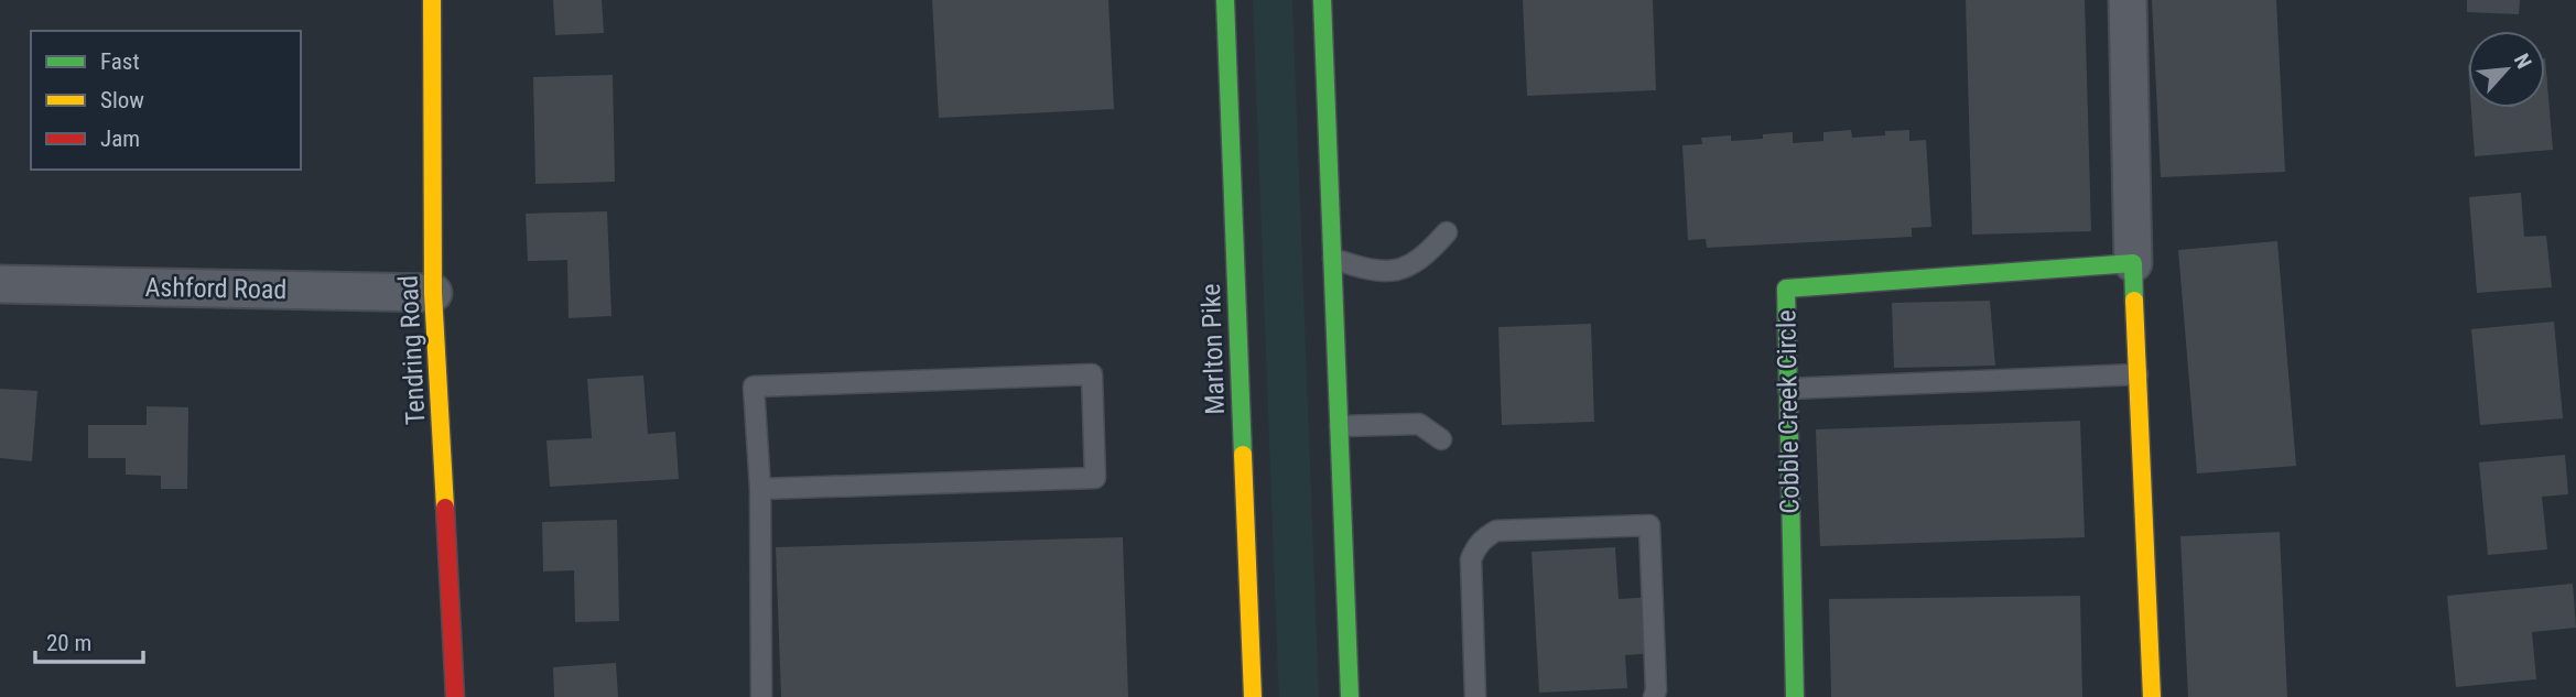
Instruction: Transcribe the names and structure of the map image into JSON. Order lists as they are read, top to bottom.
{
  "streets": {
    "main road": ["Marlton Pike", "Tendring Road", "Cobble Creek Circle"],
    "street": ["Ashford Road"]
  },
  "crossings": [
    ["Ashford Road", "Tendring Road"]
  ],
  "legend": ["Fast", "Slow", "Jam"],
  "scale_bar": "20 m",
  "north": "top right"
}
